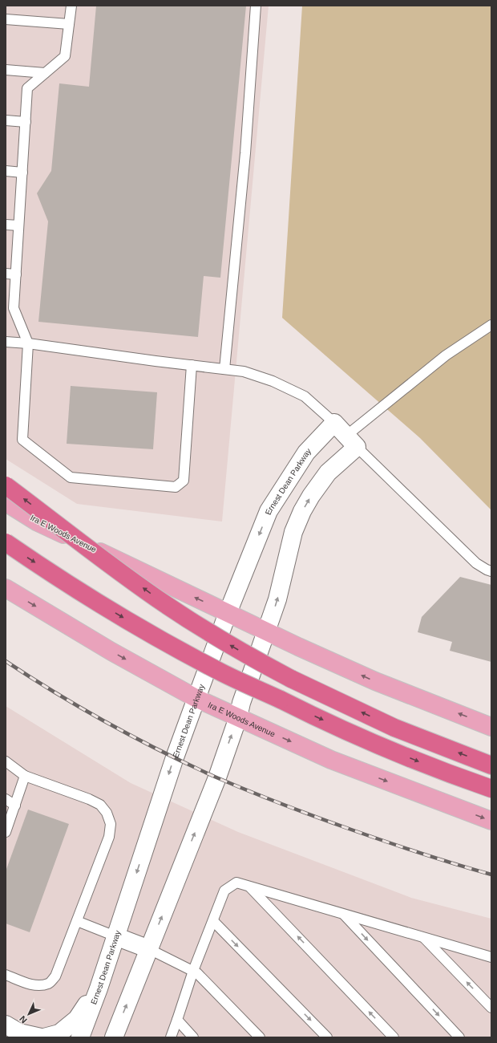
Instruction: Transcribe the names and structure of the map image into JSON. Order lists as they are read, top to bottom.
{
  "streets": {
    "main road": ["Ira E Woods Avenue"],
    "street": ["Ernest Dean Parkway"]
  },
  "crossings": [
    ["Ernest Dean Parkway", "Ira E Woods Avenue"]
  ],
  "north": "bottom left"
}
